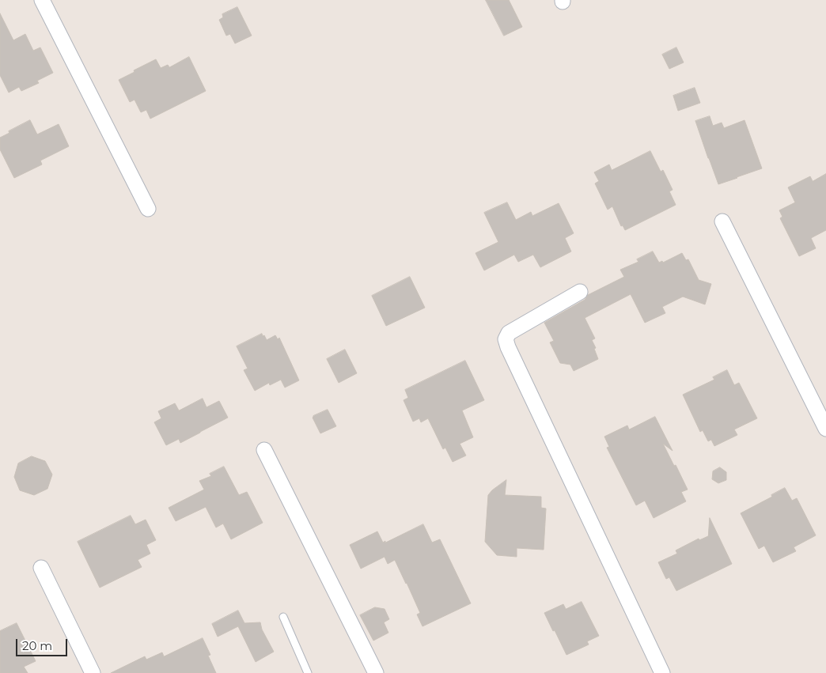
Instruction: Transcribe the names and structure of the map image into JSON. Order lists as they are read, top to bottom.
{
  "scale_bar": "20 m"
}
